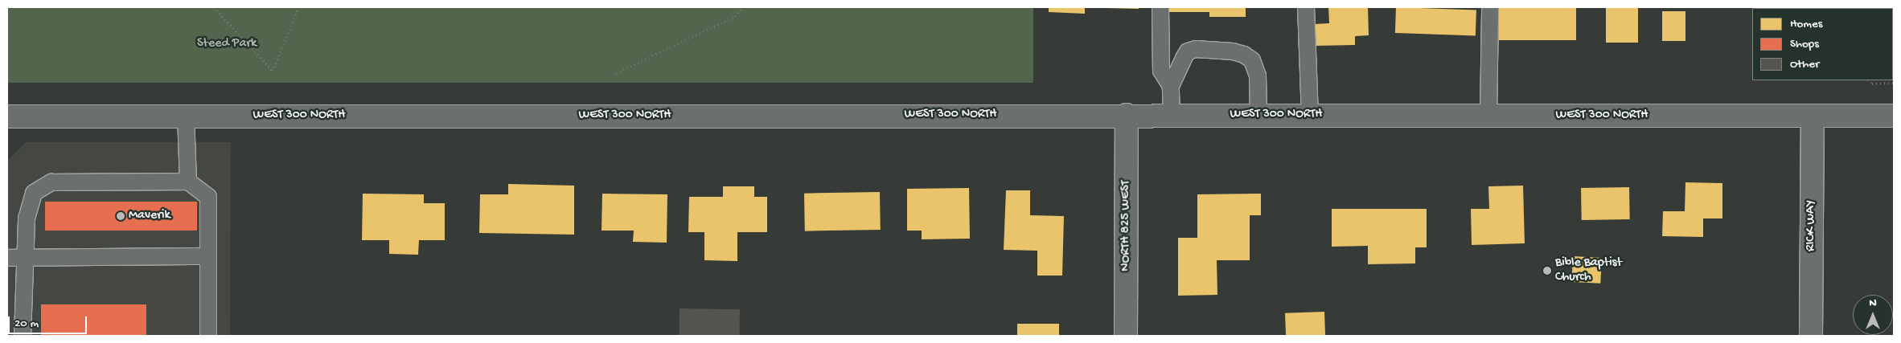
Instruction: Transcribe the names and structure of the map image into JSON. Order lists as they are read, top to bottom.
{
  "streets": {
    "main road": ["WEST 300 NORTH", "NORTH 825 WEST", "RICK WAY"]
  },
  "crossings": [
    ["WEST 300 NORTH", "NORTH 825 WEST"],
    ["WEST 300 NORTH", "RICK WAY"]
  ],
  "parks": ["Steed Park"],
  "places": ["Maverik", "Bible Baptist Church"],
  "legend": ["Homes", "Shops", "Other"],
  "scale_bar": "20 m",
  "north": "top"
}
